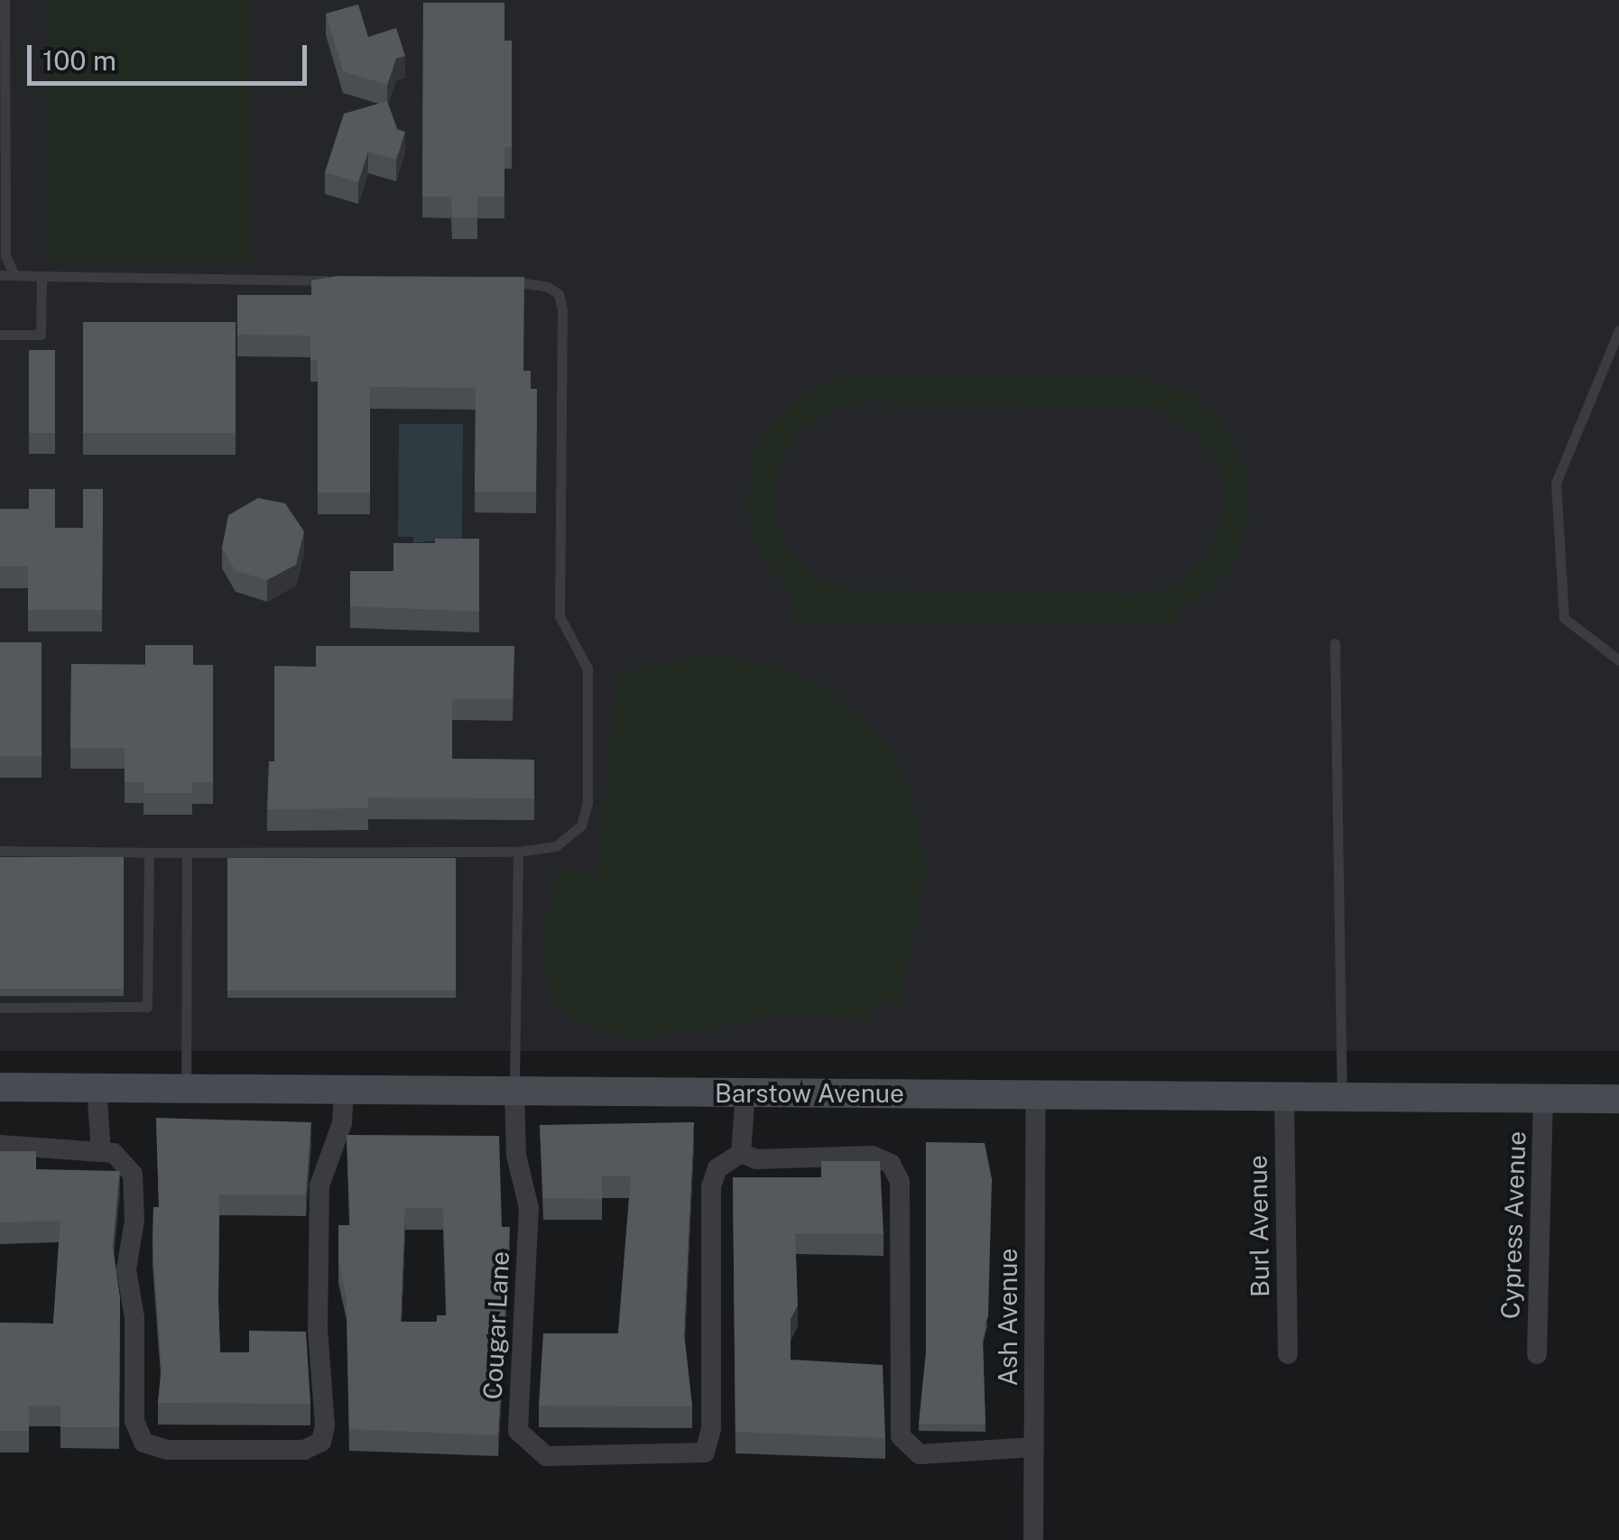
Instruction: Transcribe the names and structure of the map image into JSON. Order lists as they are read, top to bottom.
{
  "streets": {
    "street": [
      "Barstow Avenue",
      "Cypress Avenue",
      "Burl Avenue",
      "Ash Avenue",
      "Cougar Lane"
    ]
  },
  "crossings": [
    ["Barstow Avenue", "Cypress Avenue"],
    ["Barstow Avenue", "Burl Avenue"],
    ["Barstow Avenue", "Ash Avenue"],
    ["Barstow Avenue", "Cougar Lane"]
  ],
  "scale_bar": "100 m"
}
